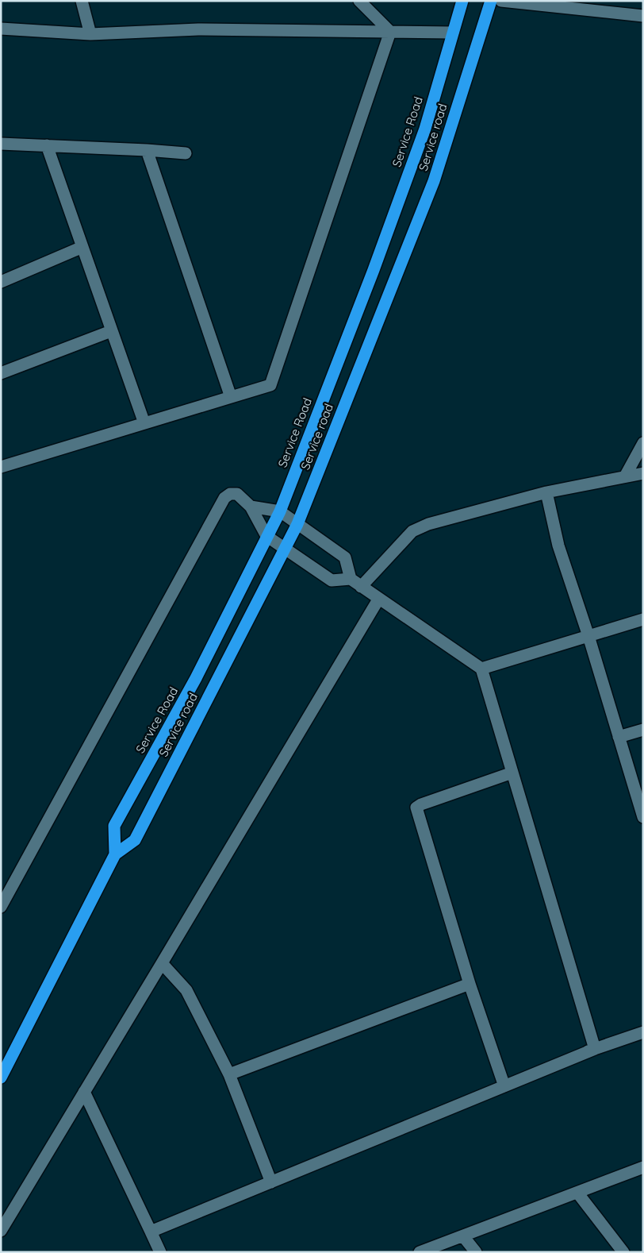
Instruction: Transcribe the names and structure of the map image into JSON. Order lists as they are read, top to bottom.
{
  "streets": {
    "highway": ["Service Road", "Service road"]
  },
  "crossings": [
    ["Service Road", "Service road"]
  ]
}
